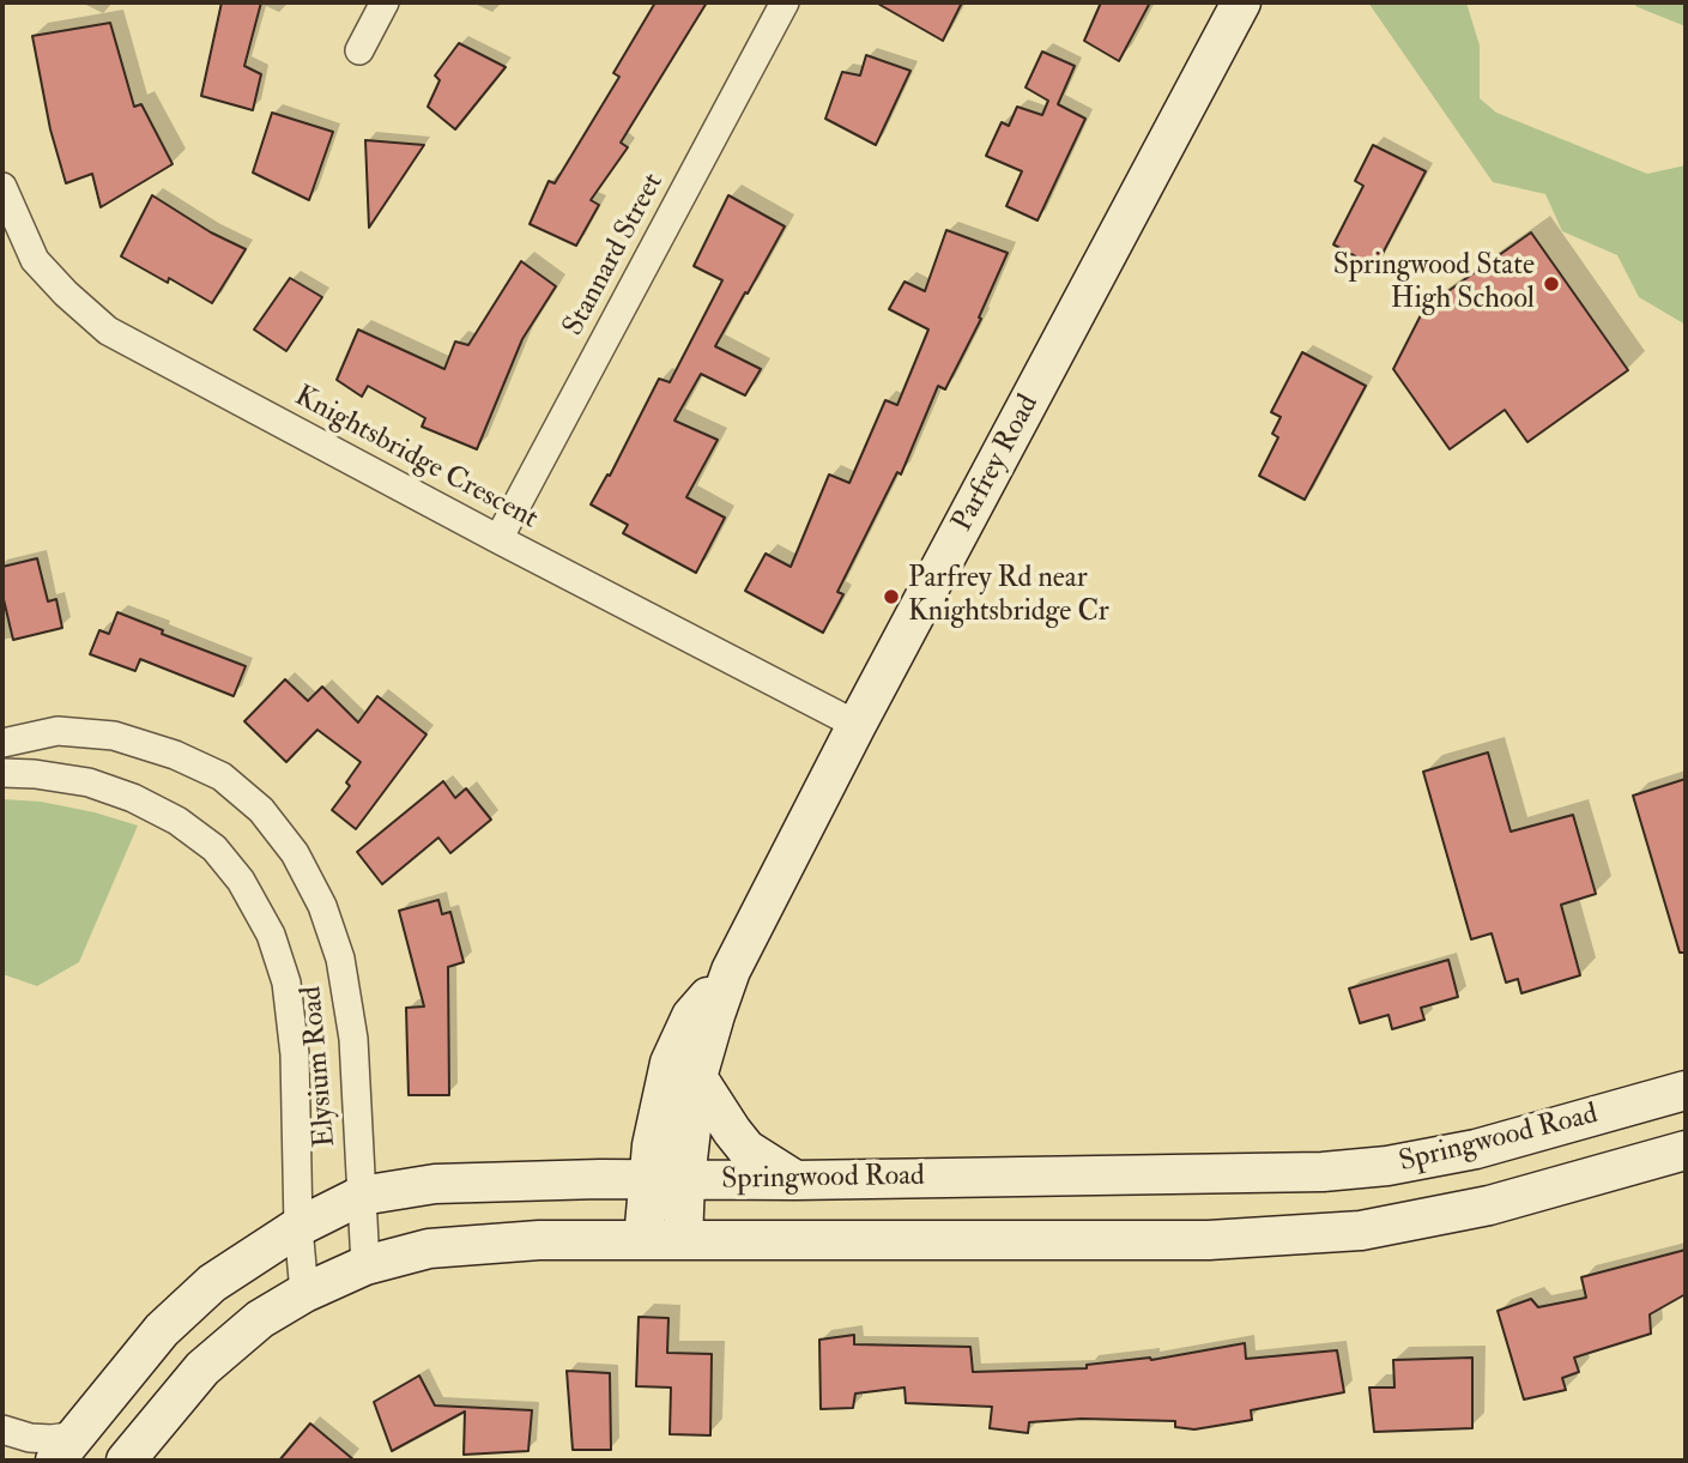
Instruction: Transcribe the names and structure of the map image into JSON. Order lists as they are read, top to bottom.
{
  "streets": {
    "main road": ["Parfrey Road", "Springwood Road"],
    "street": ["Stannard Street", "Knightsbridge Crescent", "Elysium Road"]
  },
  "crossings": [
    ["Stannard Street", "Knightsbridge Crescent"],
    ["Knightsbridge Crescent", "Parfrey Road"],
    ["Parfrey Road", "Springwood Road"],
    ["Elysium Road", "Springwood Road"]
  ],
  "places": ["Springwood State High School", "Parfrey Rd near Knightsbridge Cr"]
}
